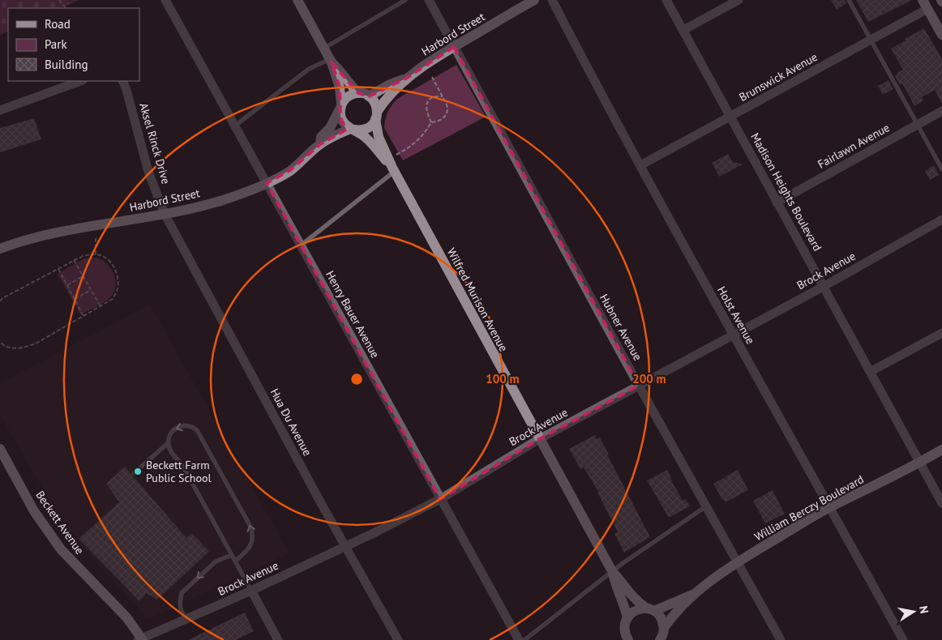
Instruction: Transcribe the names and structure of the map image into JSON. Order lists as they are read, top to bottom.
{
  "streets": {
    "street": [
      "Harbord Street",
      "Brunswick Avenue",
      "Aksel Rinck Drive",
      "Fairlawn Avenue",
      "Madison Heights Boulevard",
      "Brock Avenue",
      "Wilfred Murison Avenue",
      "Henry Bauer Avenue",
      "Holst Avenue",
      "Hubner Avenue",
      "Hua Du Avenue",
      "William Berczy Boulevard",
      "Beckett Avenue"
    ]
  },
  "crossings": [
    ["Harbord Street", "Aksel Rinck Drive"],
    ["Harbord Street", "Wilfred Murison Avenue"],
    ["Harbord Street", "Henry Bauer Avenue"],
    ["Harbord Street", "Hubner Avenue"],
    ["Harbord Street", "Hua Du Avenue"],
    ["Brunswick Avenue", "Madison Heights Boulevard"],
    ["Brunswick Avenue", "Holst Avenue"],
    ["Aksel Rinck Drive", "Hua Du Avenue"],
    ["Fairlawn Avenue", "Madison Heights Boulevard"],
    ["Madison Heights Boulevard", "Brock Avenue"],
    ["Madison Heights Boulevard", "William Berczy Boulevard"],
    ["Brock Avenue", "Wilfred Murison Avenue"],
    ["Brock Avenue", "Henry Bauer Avenue"],
    ["Brock Avenue", "Holst Avenue"],
    ["Brock Avenue", "Hubner Avenue"],
    ["Brock Avenue", "Hua Du Avenue"],
    ["Brock Avenue", "Beckett Avenue"],
    ["Wilfred Murison Avenue", "William Berczy Boulevard"],
    ["Holst Avenue", "William Berczy Boulevard"],
    ["Hubner Avenue", "William Berczy Boulevard"]
  ],
  "places": ["Beckett Farm Public School"],
  "legend": ["Road", "Park", "Building"],
  "north": "right",
  "rings": ["100 m", "200 m"]
}
